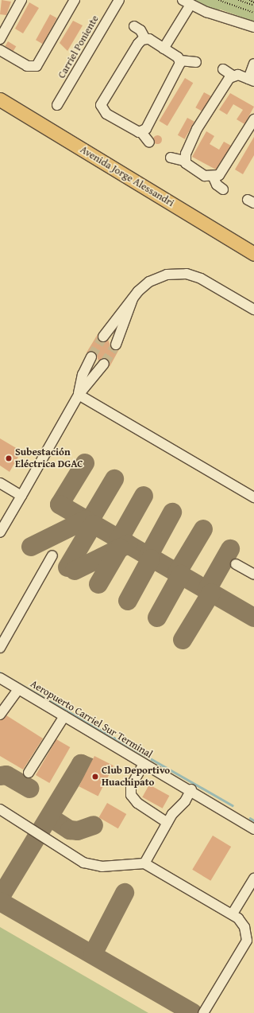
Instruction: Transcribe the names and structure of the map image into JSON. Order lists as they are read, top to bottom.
{
  "streets": {
    "highway": ["Avenida Jorge Alessandri"],
    "street": ["Carriel Poniente", "Aeropuerto Carriel Sur Terminal"]
  },
  "places": ["Subestación Eléctrica DGAC", "Club Deportivo Huachipato"]
}
